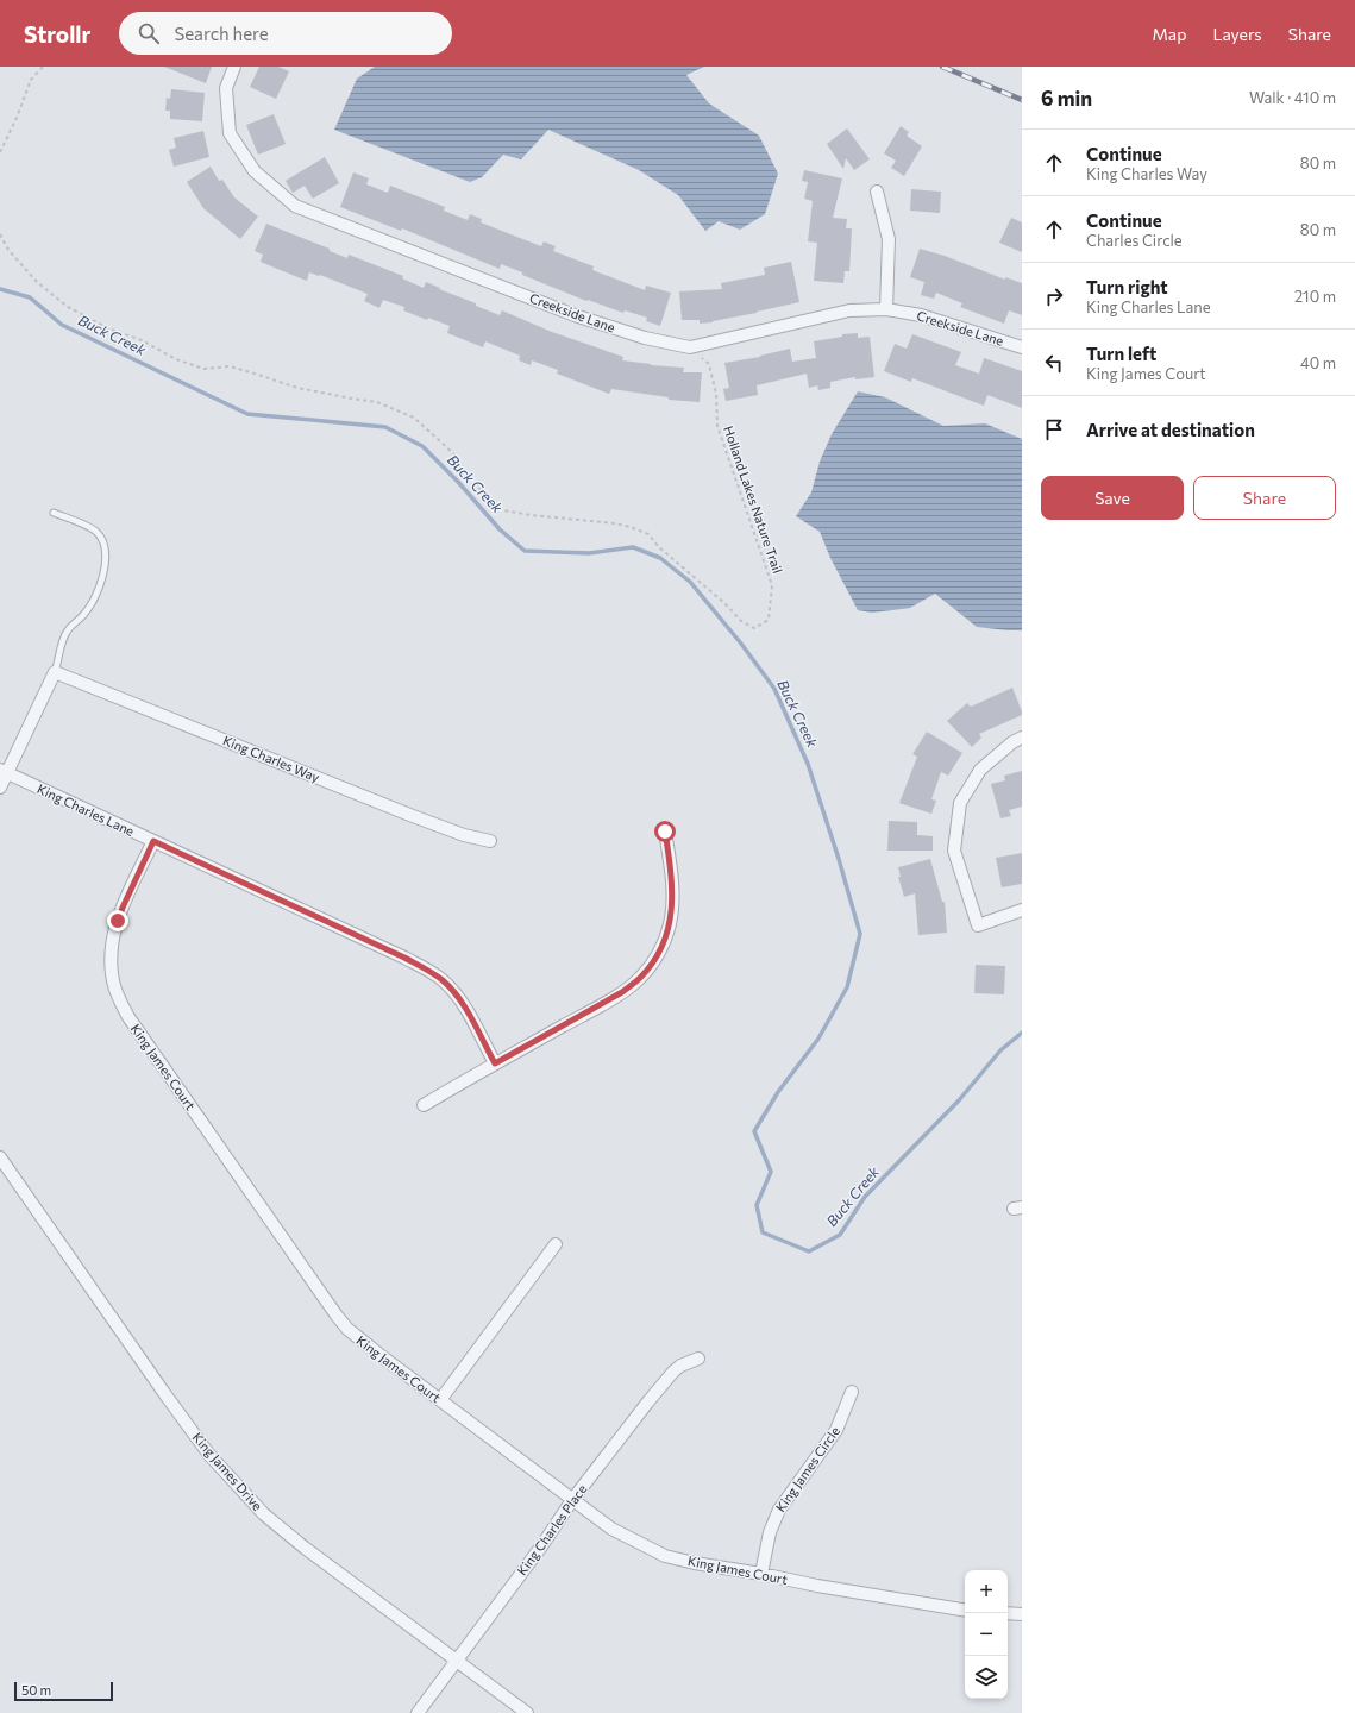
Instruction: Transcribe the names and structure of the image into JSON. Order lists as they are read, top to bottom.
{
  "streets": {
    "street": [
      "Creekside Lane",
      "King Charles Way",
      "King Charles Lane",
      "King James Court",
      "King James Circle",
      "King James Drive",
      "King Charles Place"
    ],
    "path": ["Holland Lakes Nature Trail"]
  },
  "crossings": [
    ["Creekside Lane", "Holland Lakes Nature Trail"],
    ["King Charles Lane", "King James Court"],
    ["King James Court", "King James Circle"],
    ["King James Court", "King Charles Place"],
    ["King James Drive", "King Charles Place"]
  ],
  "water": ["Buck Creek"],
  "scale_bar": "50 m",
  "page": {
    "header": "Strollr",
    "search": "Search here",
    "nav": ["Map", "Layers", "Share"],
    "heading": ["6 min", "Walk · 410 m"],
    "list": [
      ["Continue", "King Charles Way", "80 m"],
      ["Continue", "Charles Circle", "80 m"],
      ["Turn right", "King Charles Lane", "210 m"],
      ["Turn left", "King James Court", "40 m"],
      "Arrive at destination"
    ],
    "buttons": ["Save", "Share"],
    "map_buttons": ["+", "−"],
    "scale": "50 m"
  }
}
